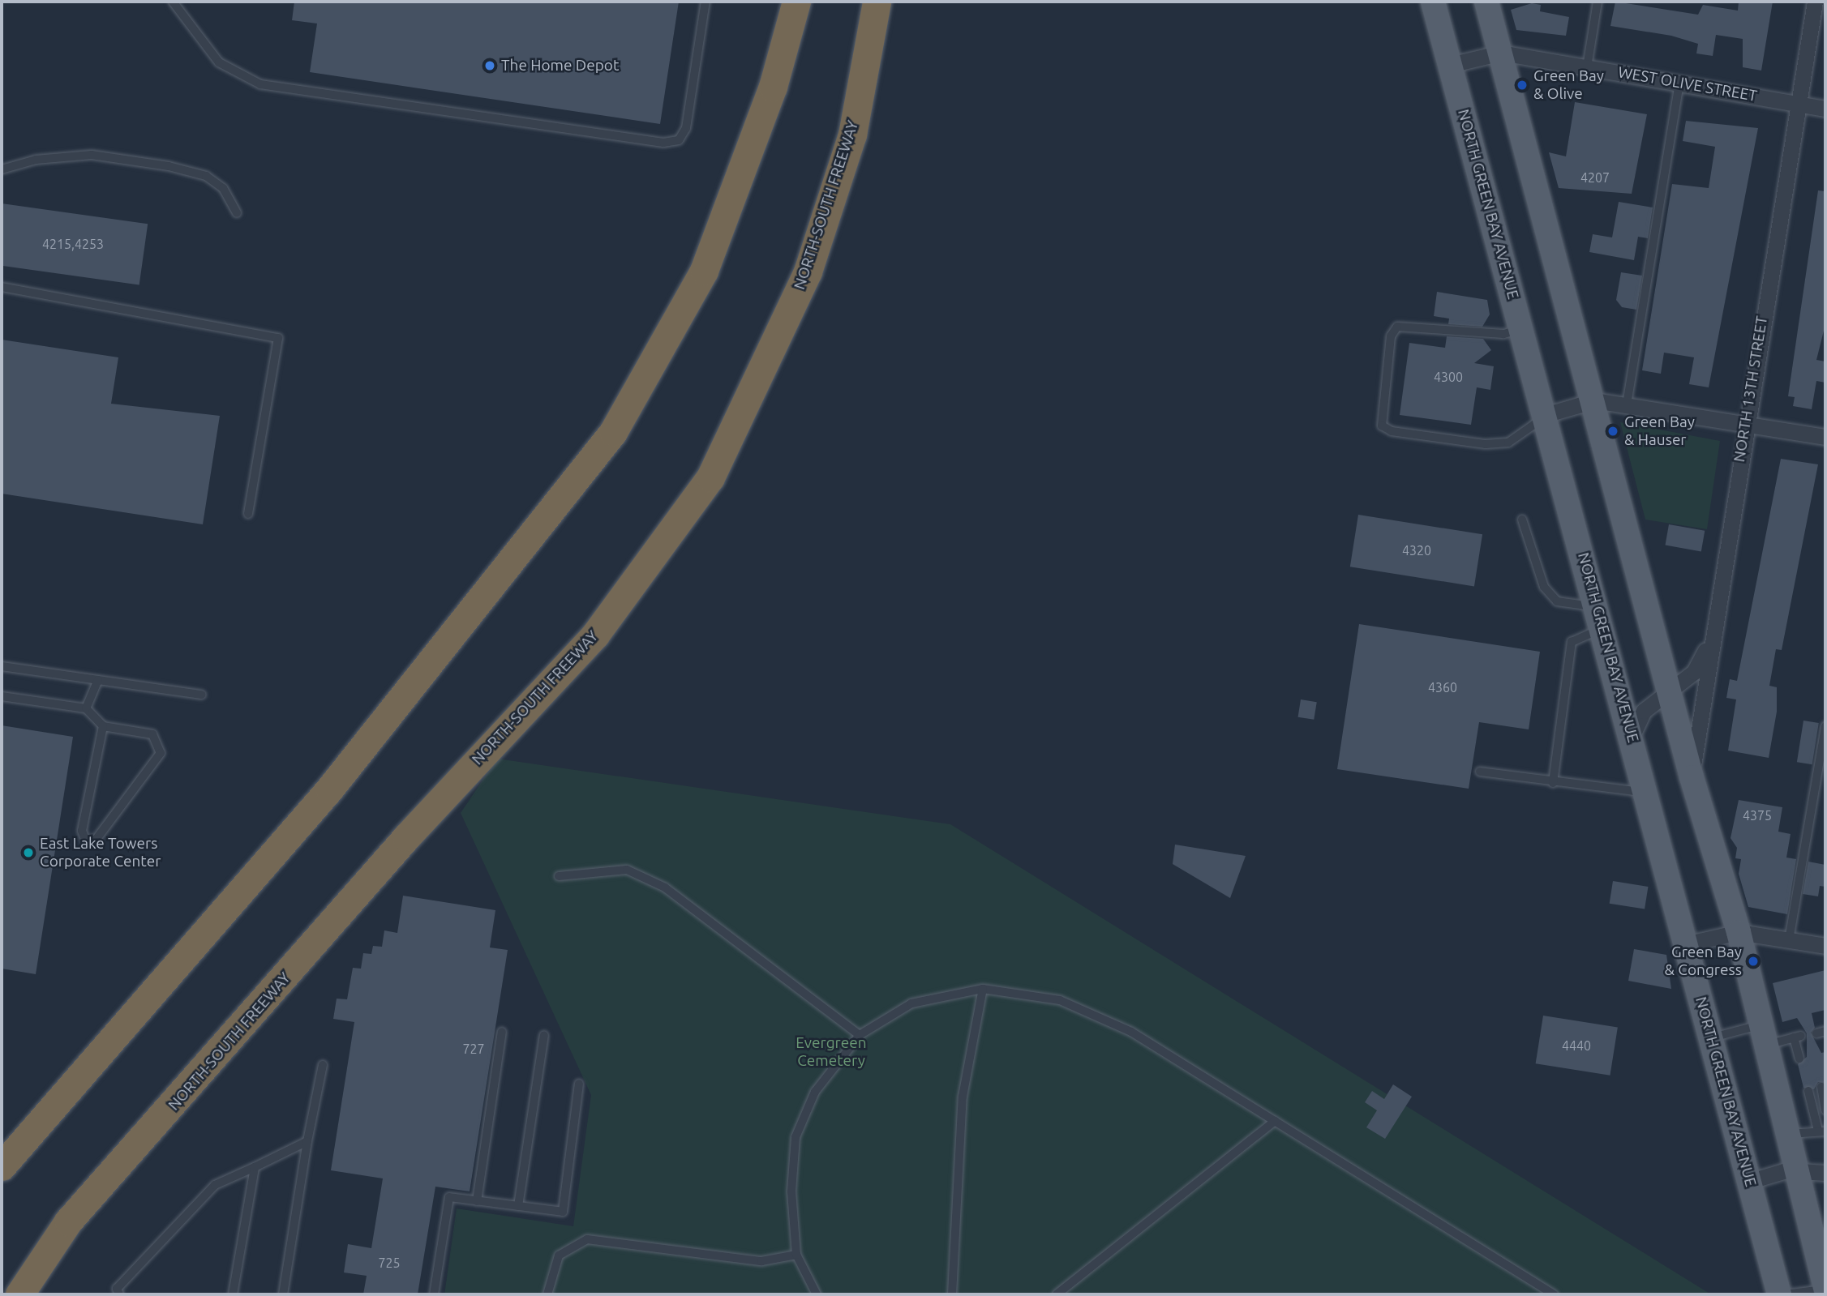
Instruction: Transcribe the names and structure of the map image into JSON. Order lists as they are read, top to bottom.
{
  "streets": {
    "highway": ["NORTH-SOUTH FREEWAY"],
    "main road": ["NORTH GREEN BAY AVENUE"],
    "street": ["WEST OLIVE STREET", "NORTH 13TH STREET"]
  },
  "crossings": [
    ["WEST OLIVE STREET", "NORTH GREEN BAY AVENUE"],
    ["WEST OLIVE STREET", "NORTH 13TH STREET"]
  ],
  "parks": ["Evergreen Cemetery"],
  "places": [
    "The Home Depot",
    "Green Bay & Olive",
    "Green Bay & Hauser",
    "East Lake Towers Corporate Center",
    "Green Bay & Congress"
  ],
  "house_numbers": [
    "4207",
    "4215,4253",
    "4300",
    "4320",
    "4360",
    "4375",
    "4440",
    "727",
    "725"
  ]
}
